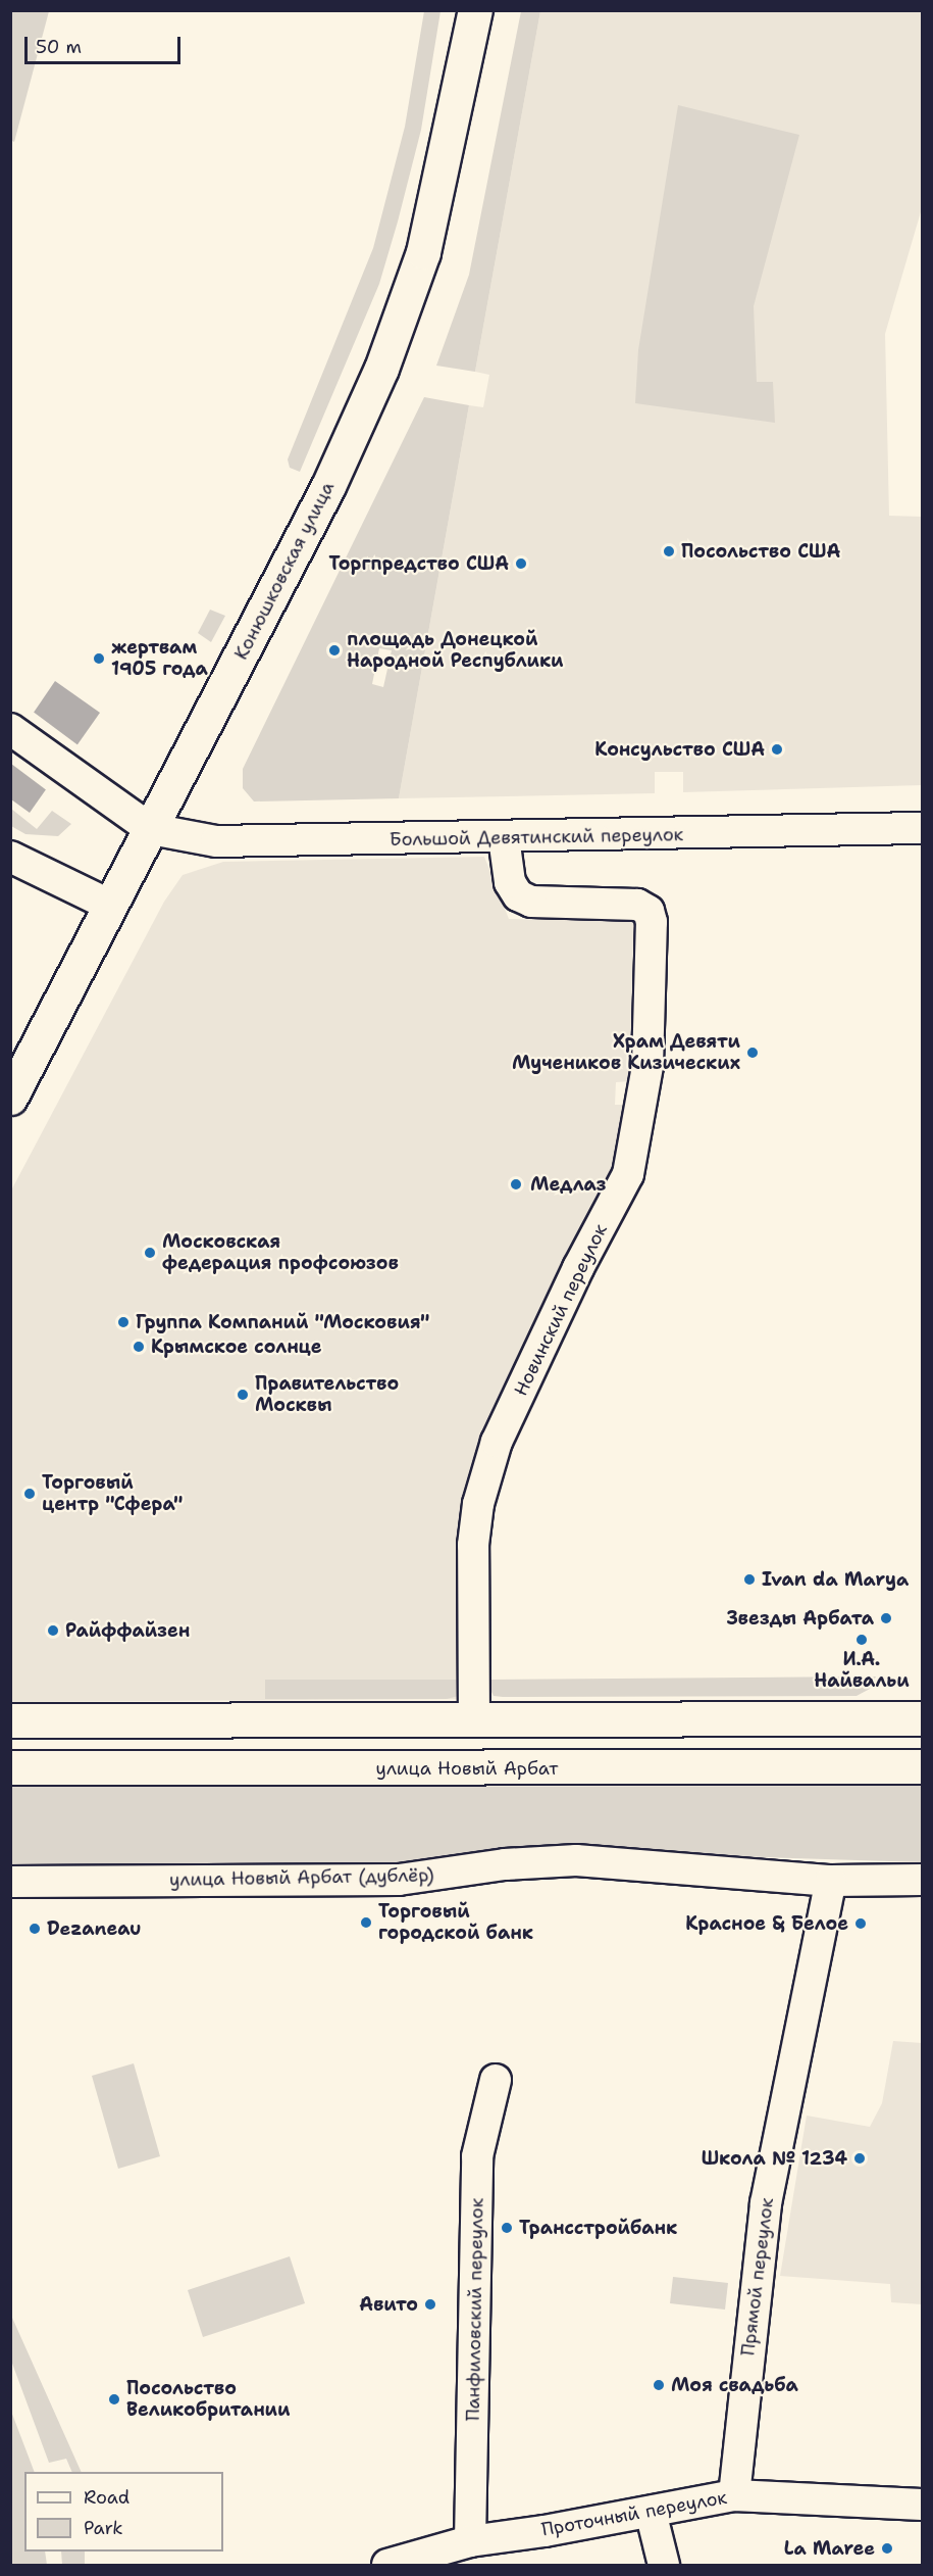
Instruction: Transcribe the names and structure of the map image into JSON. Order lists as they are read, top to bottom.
{
  "streets": {
    "main road": ["Конюшковская улица", "улица Новый Арбат"],
    "street": [
      "Большой Девятинский переулок",
      "Новинский переулок",
      "улица Новый Арбат (дублёр)",
      "Прямой переулок",
      "Панфиловский переулок",
      "Проточный переулок"
    ]
  },
  "crossings": [
    ["Конюшковская улица", "Большой Девятинский переулок"],
    ["Большой Девятинский переулок", "Новинский переулок"],
    ["улица Новый Арбат (дублёр)", "Прямой переулок"],
    ["Прямой переулок", "Проточный переулок"],
    ["Панфиловский переулок", "Проточный переулок"]
  ],
  "places": [
    "Посольство США",
    "Торгпредство США",
    "площадь Донецкой Народной Республики",
    "жертвам 1905 года",
    "Консульство США",
    "Храм Девяти Мучеников Кизических",
    "Медлаз",
    "Московская федерация профсоюзов",
    "Группа Компаний \"Московия\"",
    "Крымское солнце",
    "Правительство Москвы",
    "Торговый центр \"Сфера\"",
    "Ivan da Marya",
    "Звезды Арбата",
    "Райффайзен",
    "И.А. Найвальи",
    "Торговый городской банк",
    "Красное & Белое",
    "Dezaneau",
    "Школа № 1234",
    "Трансстройбанк",
    "Авито",
    "Моя свадьба",
    "Посольство Великобритании",
    "La Maree"
  ],
  "legend": ["Road", "Park"],
  "scale_bar": "50 m"
}
